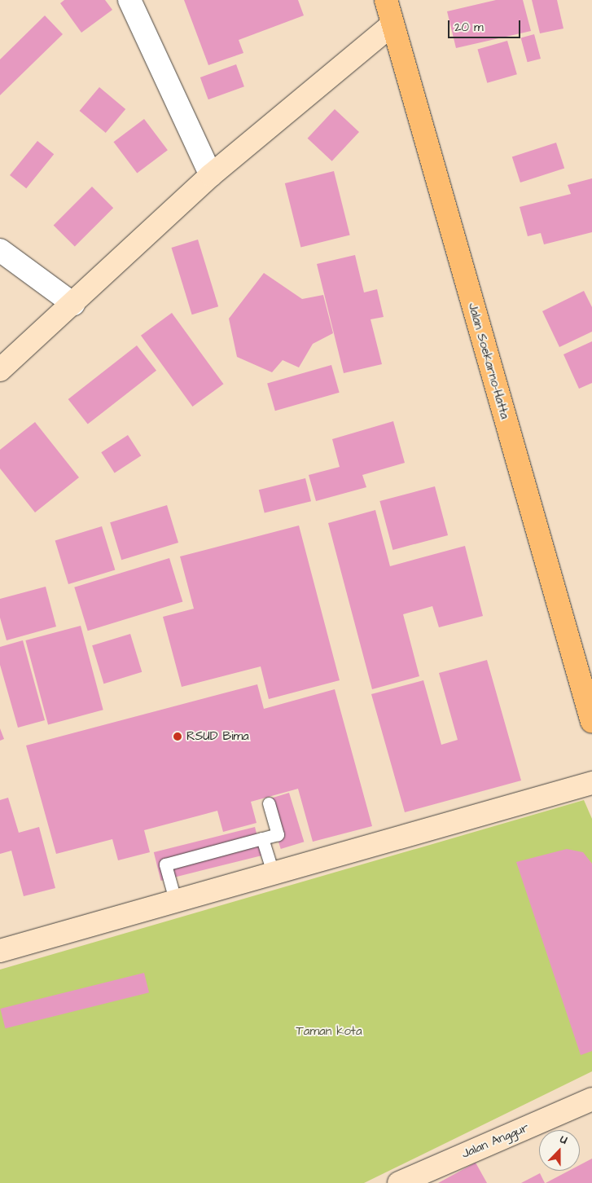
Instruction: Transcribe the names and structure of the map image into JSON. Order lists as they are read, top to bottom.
{
  "streets": {
    "highway": ["Jalan Soekarno-Hatta"],
    "street": ["Jalan Anggur"]
  },
  "parks": ["Taman kota"],
  "places": ["RSUD Bima"],
  "scale_bar": "20 m",
  "north": "top"
}
